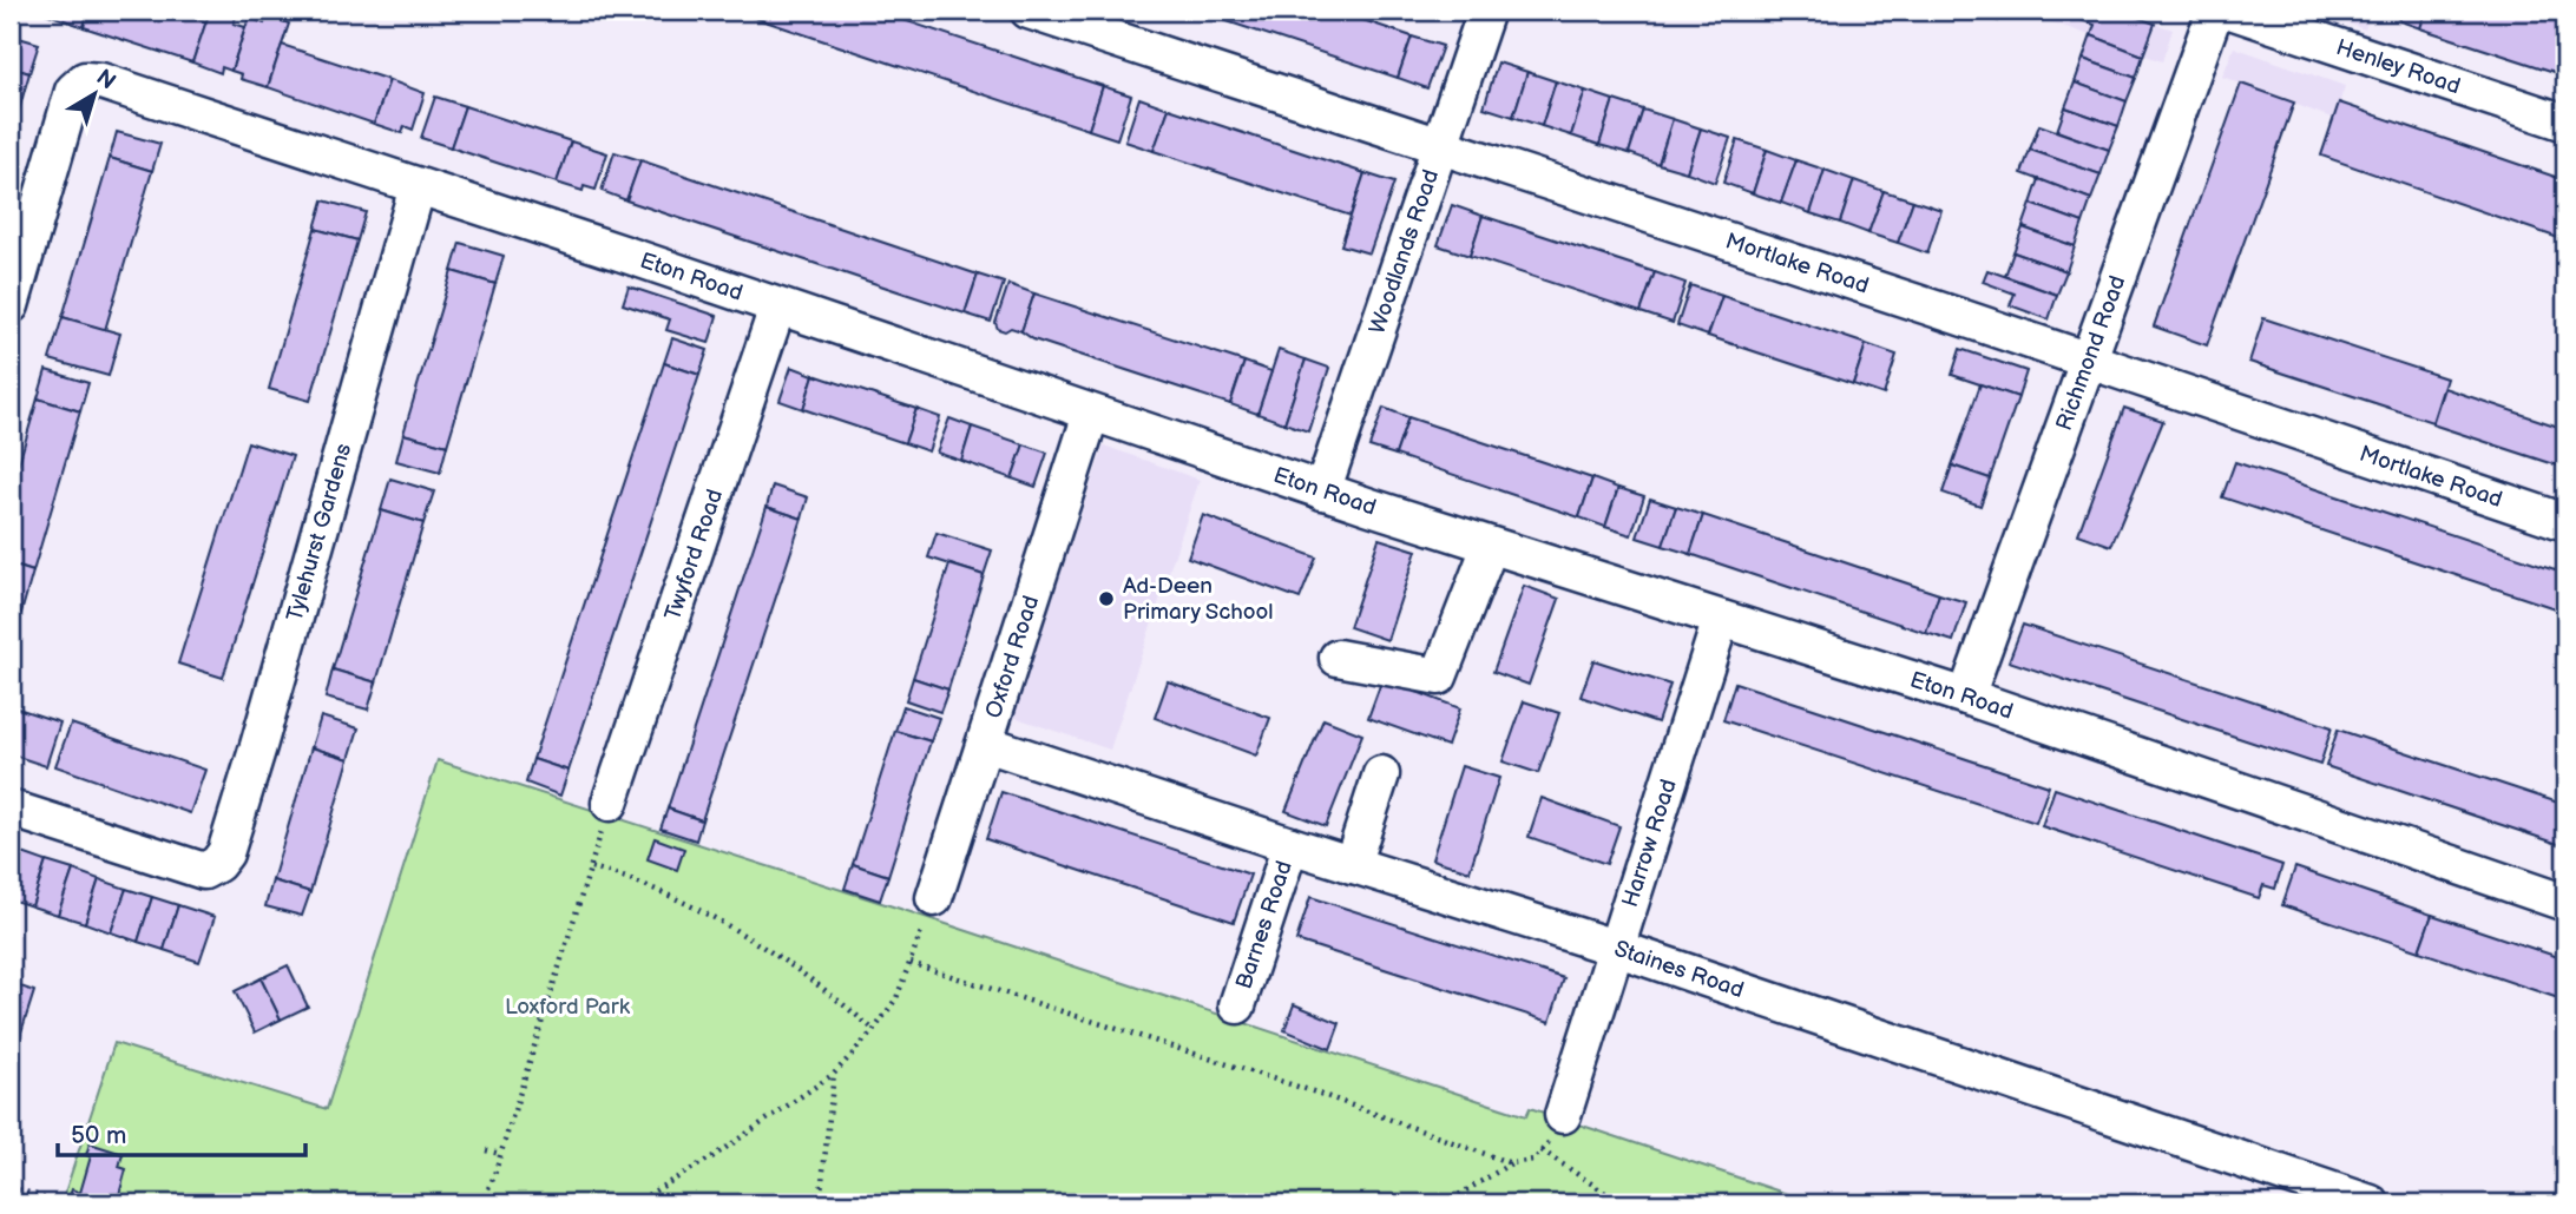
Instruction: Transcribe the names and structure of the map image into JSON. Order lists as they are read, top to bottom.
{
  "streets": {
    "street": [
      "Henley Road",
      "Woodlands Road",
      "Mortlake Road",
      "Eton Road",
      "Richmond Road",
      "Tylehurst Gardens",
      "Twyford Road",
      "Oxford Road",
      "Harrow Road",
      "Barnes Road",
      "Staines Road"
    ]
  },
  "crossings": [
    ["Woodlands Road", "Mortlake Road"],
    ["Woodlands Road", "Eton Road"],
    ["Mortlake Road", "Richmond Road"],
    ["Eton Road", "Richmond Road"],
    ["Eton Road", "Tylehurst Gardens"],
    ["Eton Road", "Twyford Road"],
    ["Eton Road", "Oxford Road"],
    ["Eton Road", "Harrow Road"],
    ["Oxford Road", "Staines Road"],
    ["Harrow Road", "Staines Road"],
    ["Barnes Road", "Staines Road"]
  ],
  "parks": ["Loxford Park"],
  "places": ["Ad-Deen Primary School"],
  "scale_bar": "50 m",
  "north": "top right"
}
